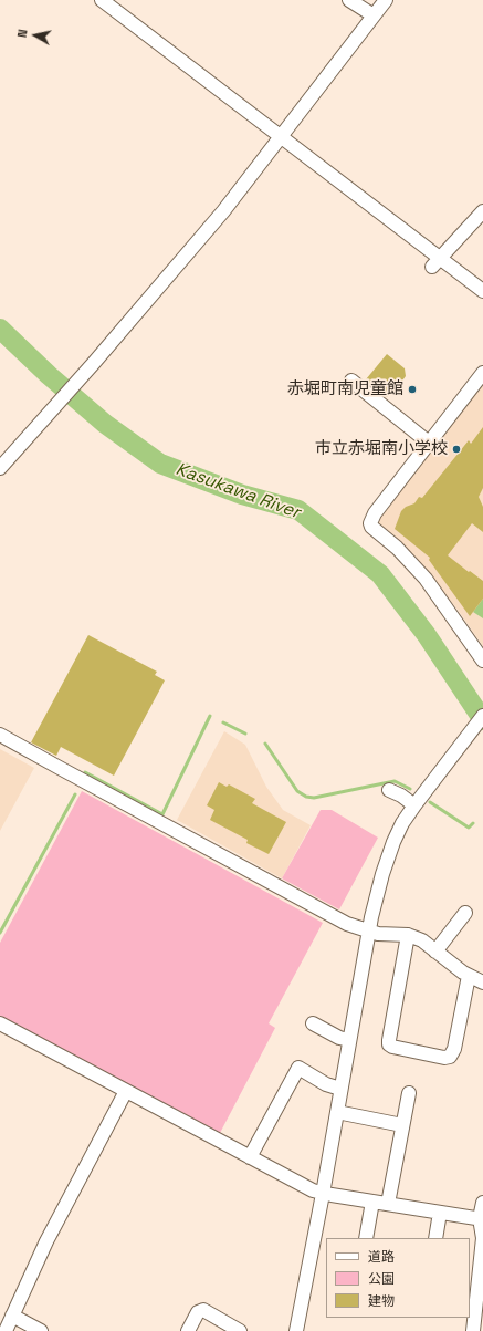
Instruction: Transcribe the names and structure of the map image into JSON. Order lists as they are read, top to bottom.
{
  "water": ["Kasukawa River"],
  "places": ["赤堀町南児童館", "市立赤堀南小学校"],
  "legend": ["道路", "公園", "建物"],
  "north": "left"
}
